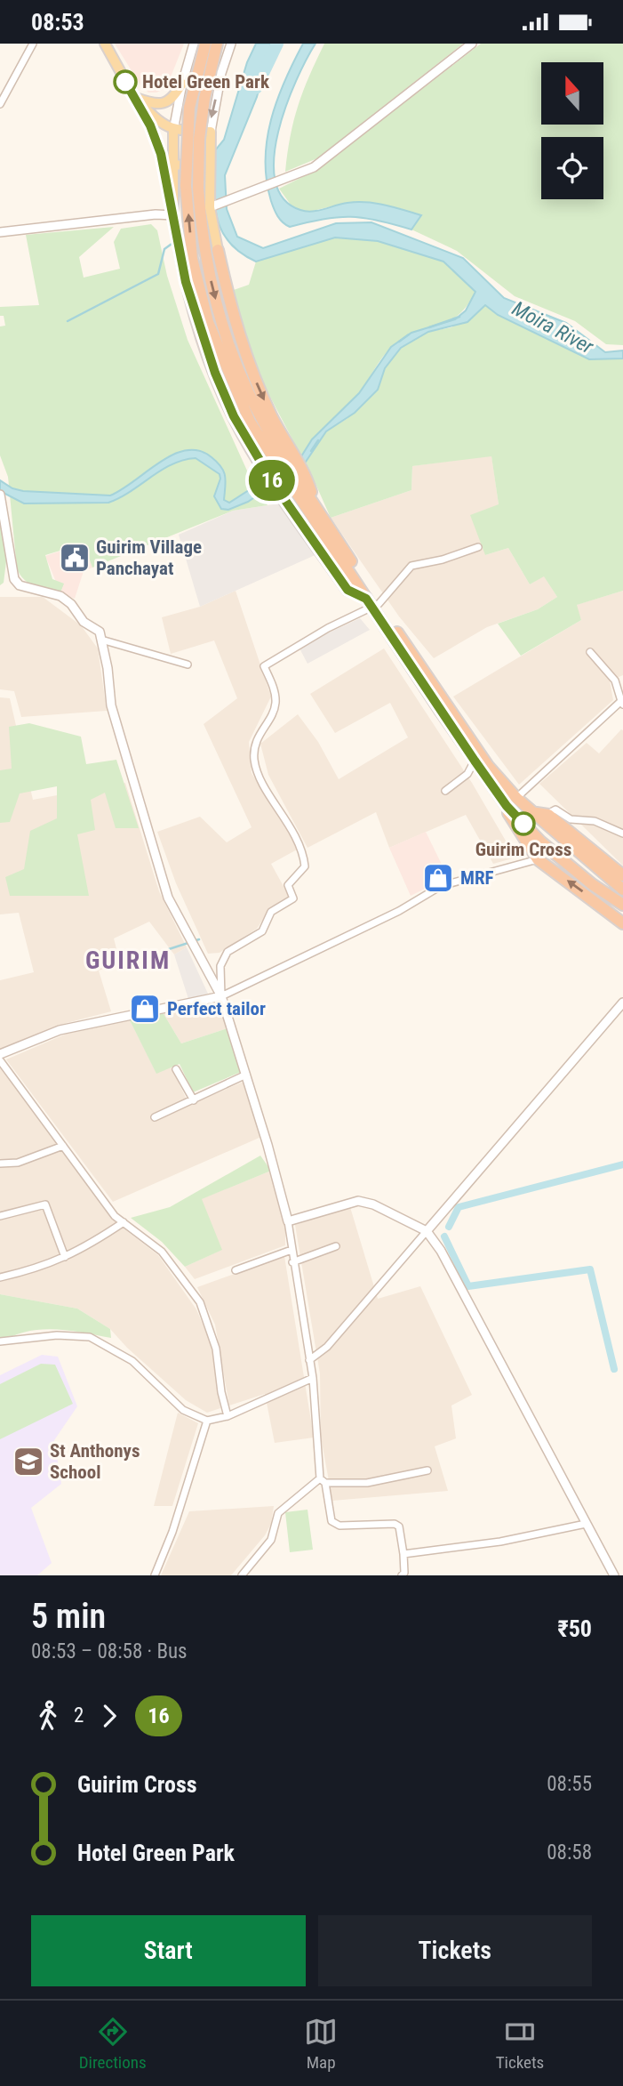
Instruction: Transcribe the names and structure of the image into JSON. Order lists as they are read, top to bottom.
{
  "districts": ["GUIRIM"],
  "water": ["Moira River"],
  "places": {
    "other": ["Hotel Green Park", "Guirim Cross"],
    "public building": ["Guirim Village Panchayat"],
    "shop": ["MRF", "Perfect tailor"],
    "school or university": ["St Anthonys School"]
  },
  "lines": ["bus line 16"],
  "north": "top",
  "page": {
    "status": "08:53",
    "on_map": "16",
    "heading": ["5 min", "08:53 – 08:58 · Bus", "₹50"],
    "legs": ["2", "16"],
    "list": [
      {
        "name": "Guirim Cross",
        "value": "08:55"
      },
      {
        "name": "Hotel Green Park",
        "value": "08:58"
      }
    ],
    "buttons": ["Start", "Tickets"],
    "tabs": ["Directions", "Map", "Tickets"]
  }
}
